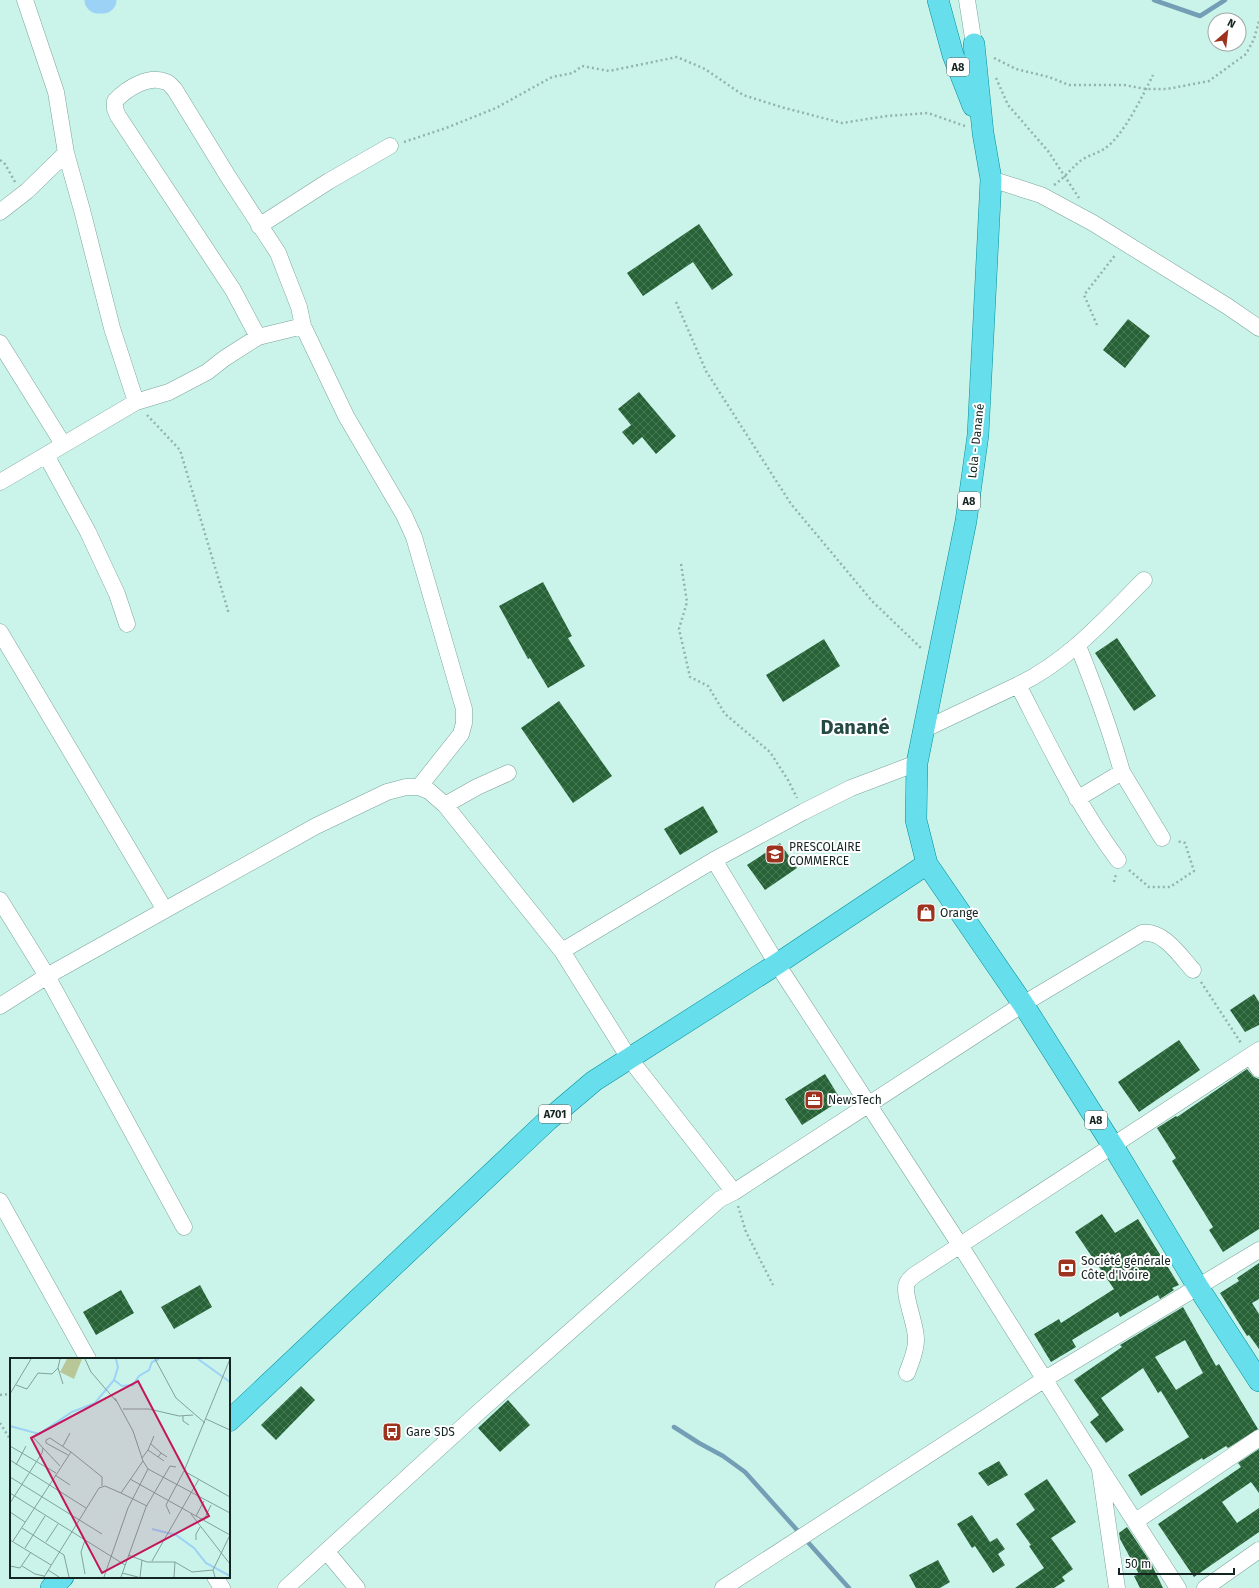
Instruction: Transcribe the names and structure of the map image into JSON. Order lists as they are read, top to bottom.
{
  "streets": {
    "main road": ["A8", "Lola - Danané", "A701"]
  },
  "crossings": [
    ["A8", "Lola - Danané"],
    ["A8", "A701"],
    ["Lola - Danané", "A701"]
  ],
  "districts": ["Danané"],
  "places": {
    "school or university": ["PRESCOLAIRE COMMERCE"],
    "shop": ["Orange"],
    "office": ["NewsTech"],
    "bank": ["Société générale Côte d'Ivoire"],
    "bus stop": ["Gare SDS"]
  },
  "scale_bar": "50 m",
  "north": "top right"
}
